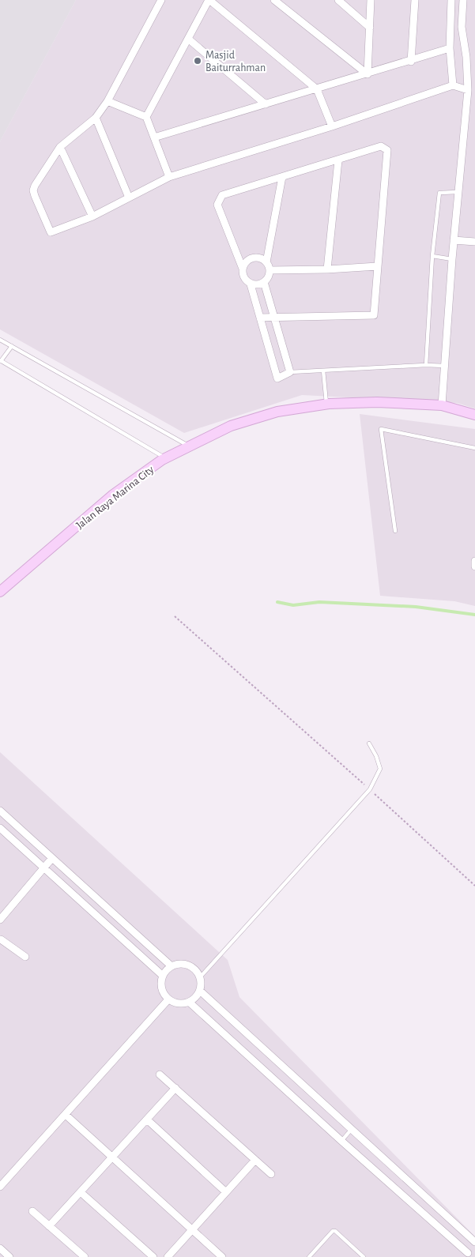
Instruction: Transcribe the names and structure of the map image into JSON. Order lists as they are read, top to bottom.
{
  "streets": {
    "main road": ["Jalan Raya Marina City"]
  },
  "places": ["Masjid Baiturrahman"]
}
